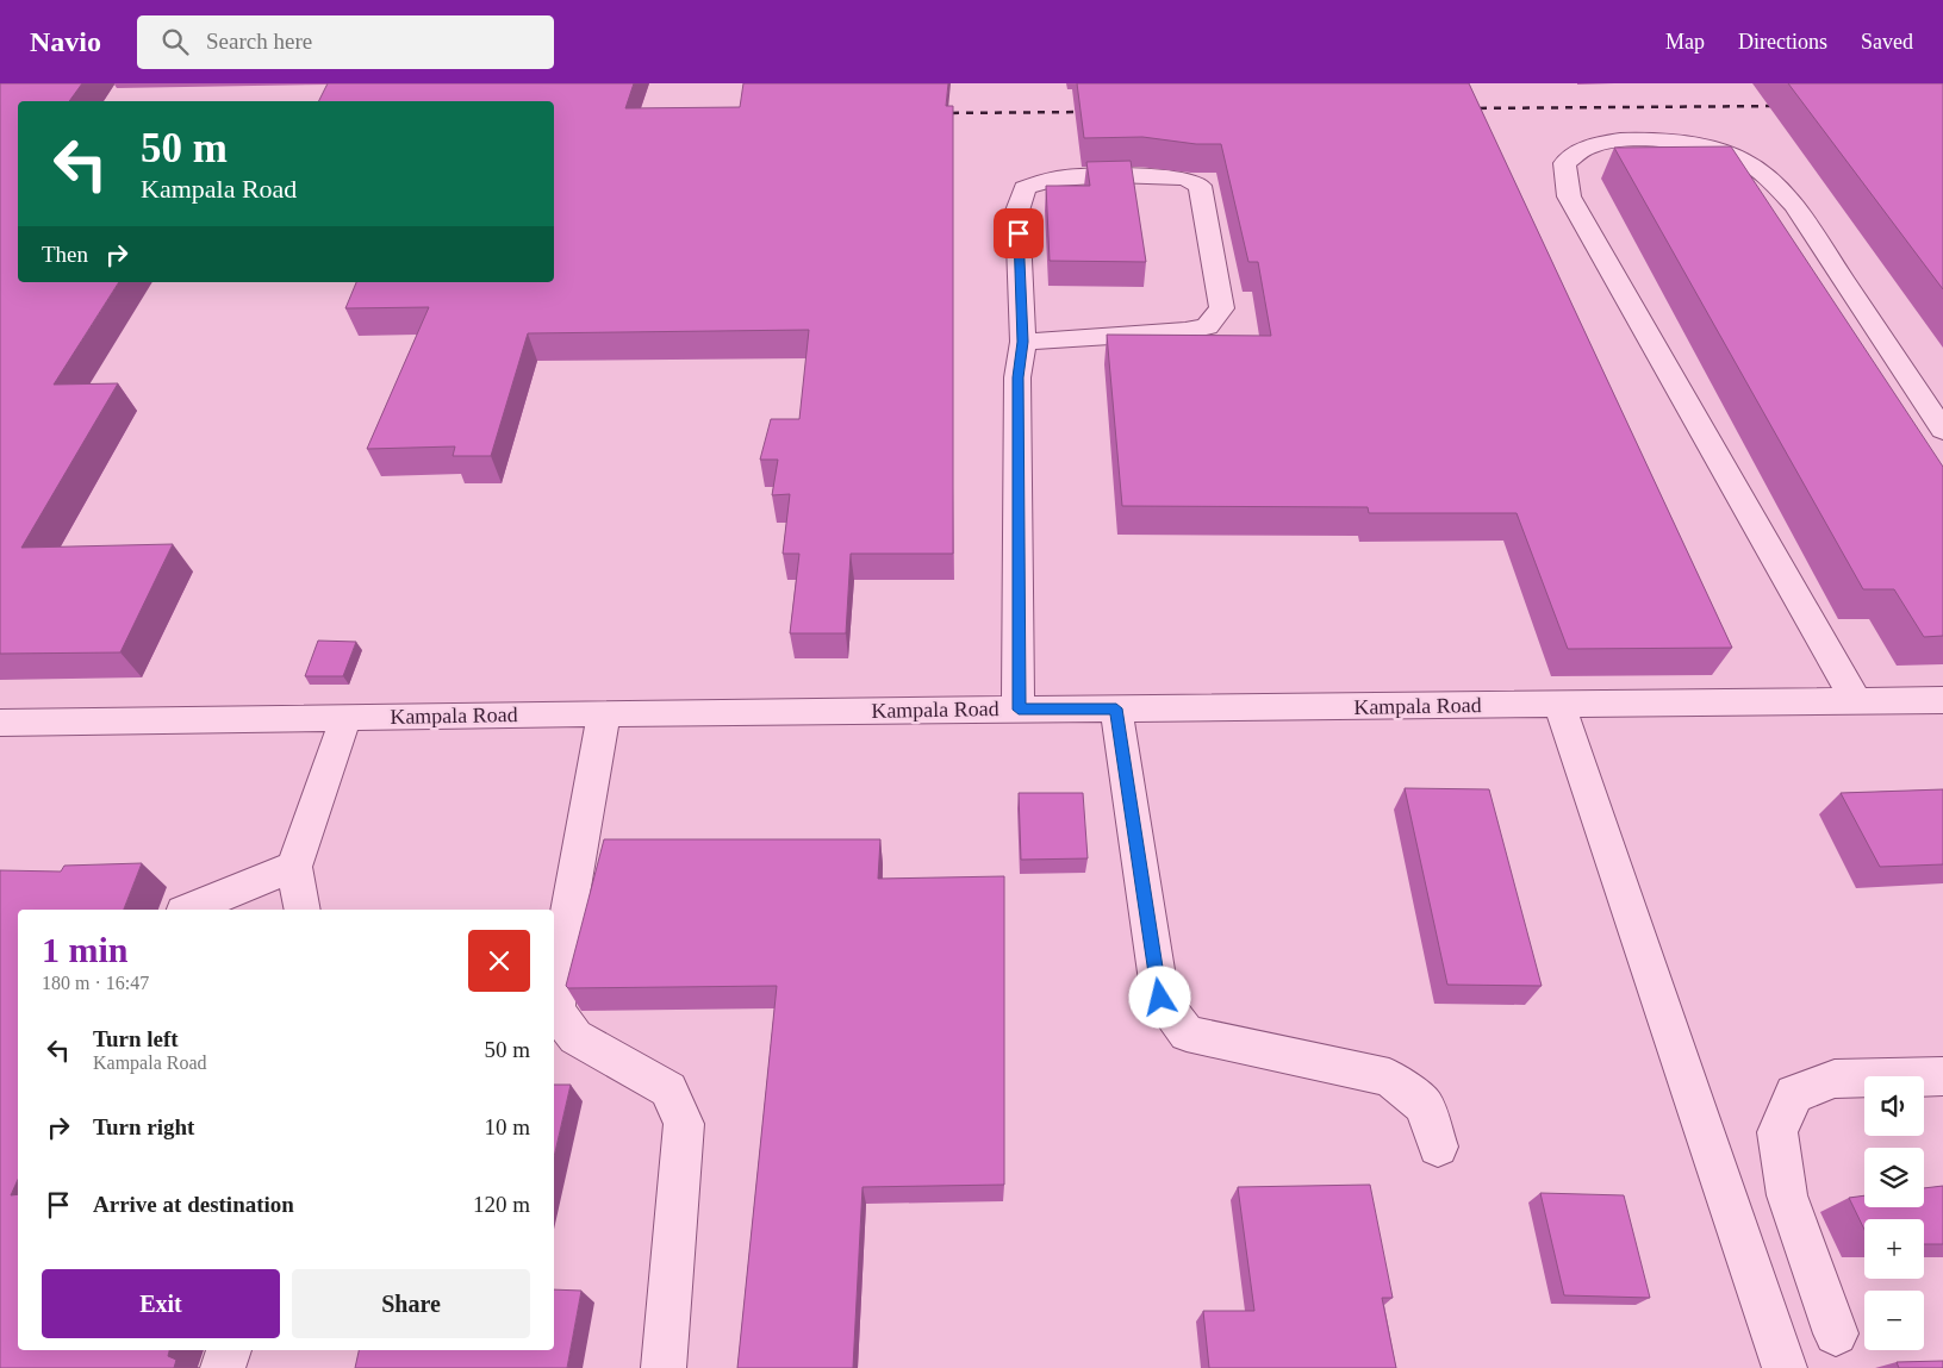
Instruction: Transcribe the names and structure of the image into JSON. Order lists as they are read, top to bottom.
{
  "streets": {
    "street": ["Kampala Road"]
  },
  "page": {
    "header": "Navio",
    "search": "Search here",
    "nav": ["Map", "Directions", "Saved"],
    "turn": ["50 m", "Kampala Road"],
    "then": "Then",
    "heading": ["1 min", "180 m · 16:47"],
    "list": [
      {
        "name": "Turn left",
        "note": "Kampala Road",
        "value": "50 m"
      },
      {
        "name": "Turn right",
        "value": "10 m"
      },
      {
        "name": "Arrive at destination",
        "value": "120 m"
      }
    ],
    "map_buttons": ["+", "−"],
    "buttons": ["Exit", "Share"]
  }
}
